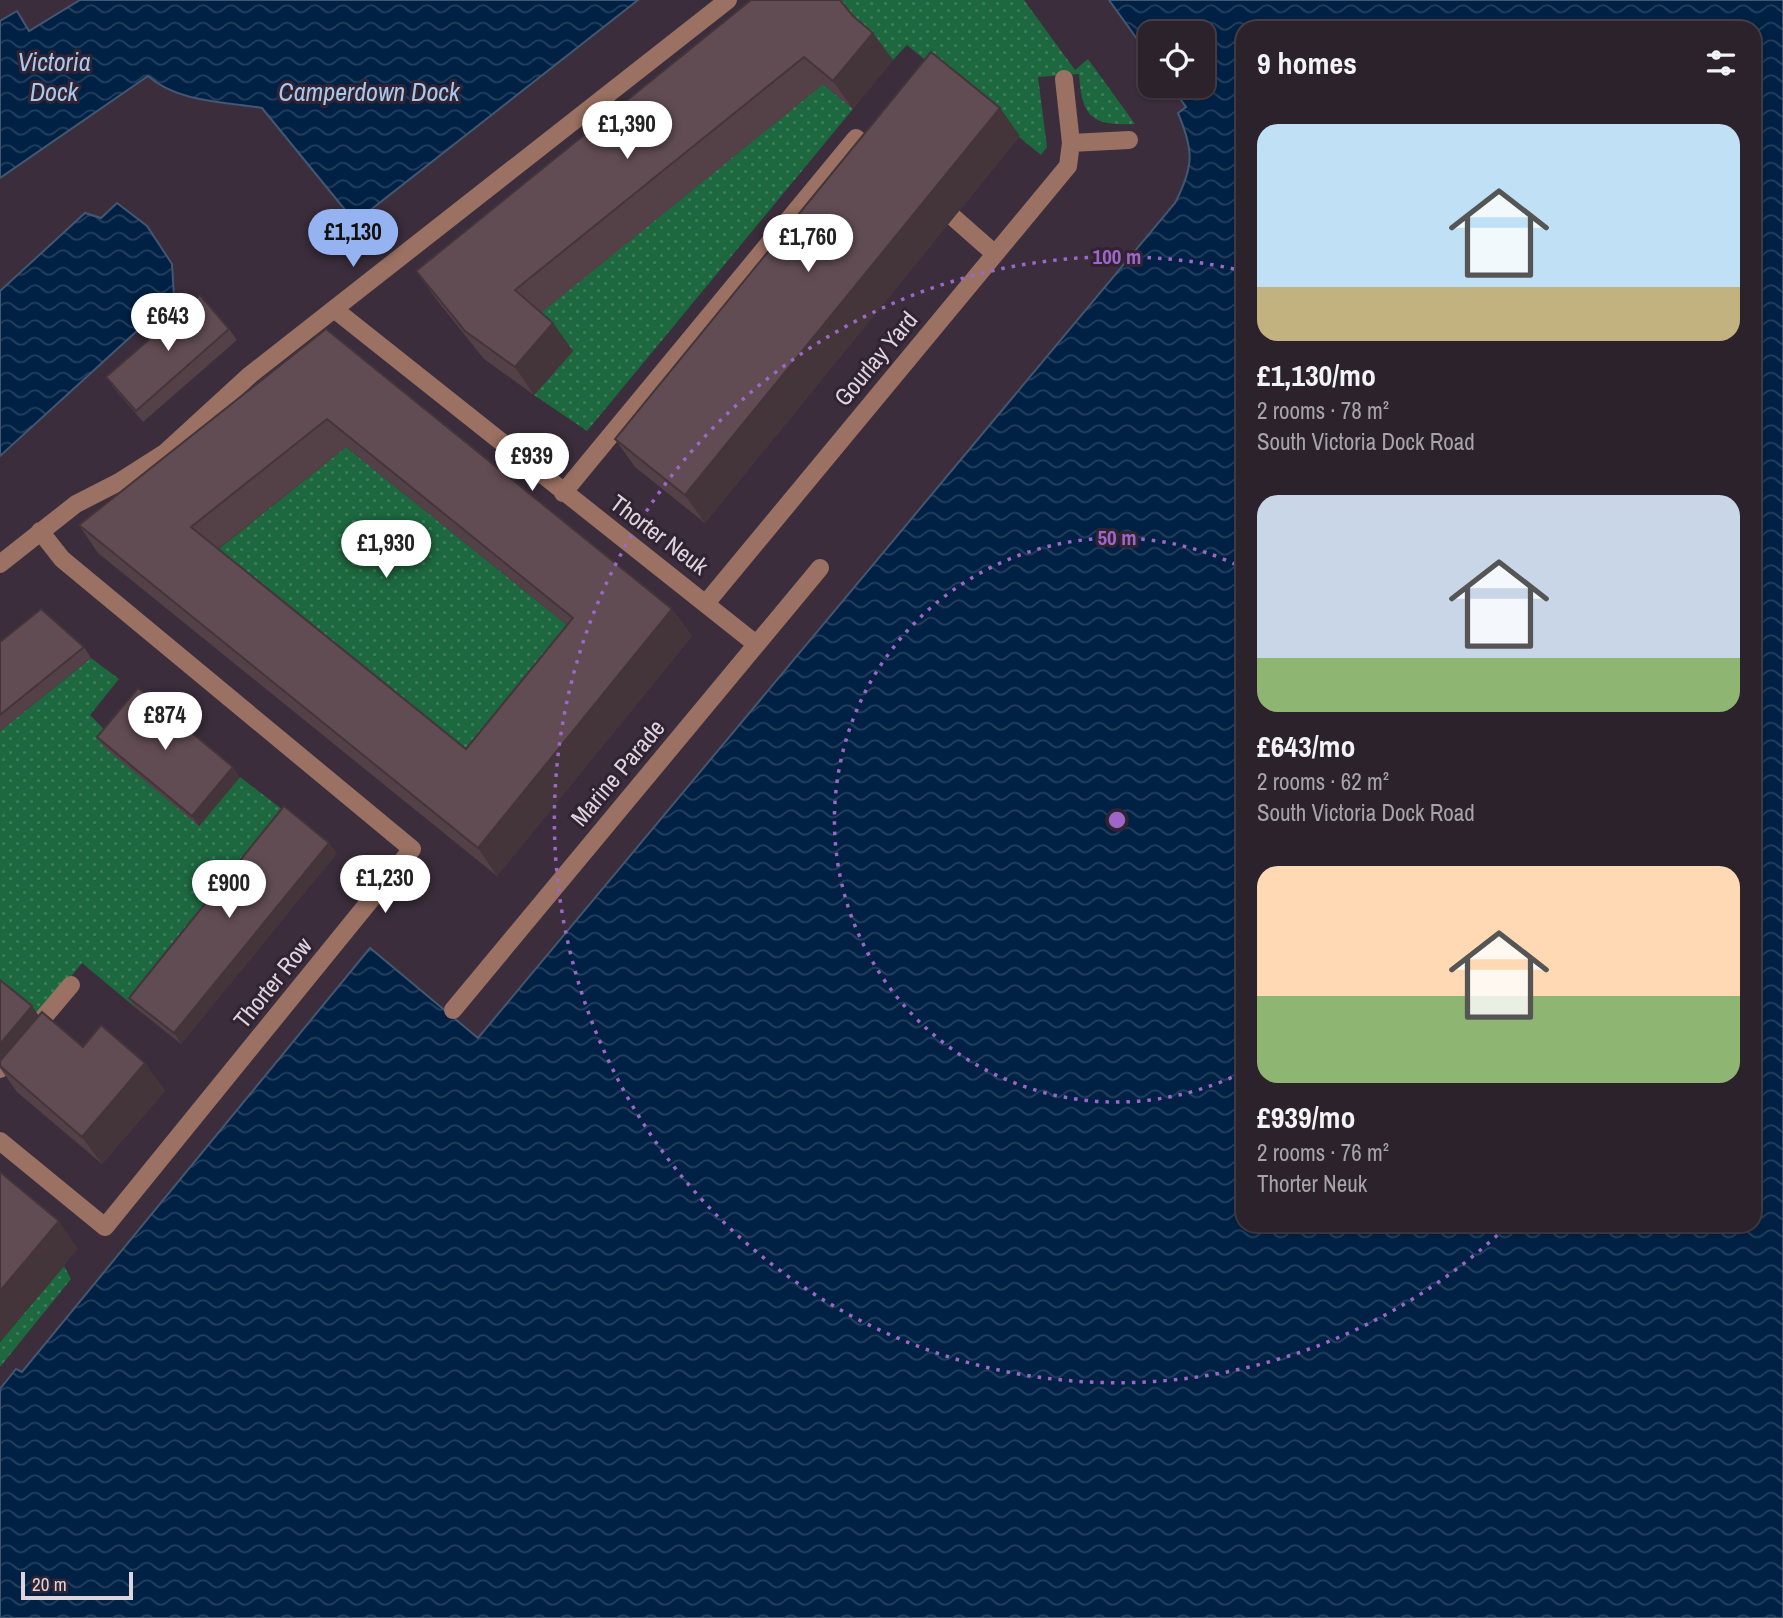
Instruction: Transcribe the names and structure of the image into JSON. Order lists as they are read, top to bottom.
{
  "streets": {
    "street": [
      "Gourlay Yard",
      "Thorter Neuk",
      "Marine Parade",
      "Thorter Row"
    ]
  },
  "crossings": [
    ["Gourlay Yard", "Thorter Neuk"],
    ["Thorter Neuk", "Marine Parade"]
  ],
  "water": ["Victoria Dock", "Camperdown Dock"],
  "scale_bar": "20 m",
  "page": {
    "heading": "9 homes",
    "price": [
      "£1,390",
      "£1,130",
      "£1,760",
      "£643",
      "£939",
      "£1,930",
      "£874",
      "£1,230",
      "£900"
    ],
    "list": [
      {
        "name": "£1,130/mo",
        "note": "2 rooms · 78 m² · South Victoria Dock Road"
      },
      {
        "name": "£643/mo",
        "note": "2 rooms · 62 m² · South Victoria Dock Road"
      },
      {
        "name": "£939/mo",
        "note": "2 rooms · 76 m² · Thorter Neuk"
      }
    ],
    "scale": "20 m"
  },
  "rings": ["100 m", "50 m"]
}
